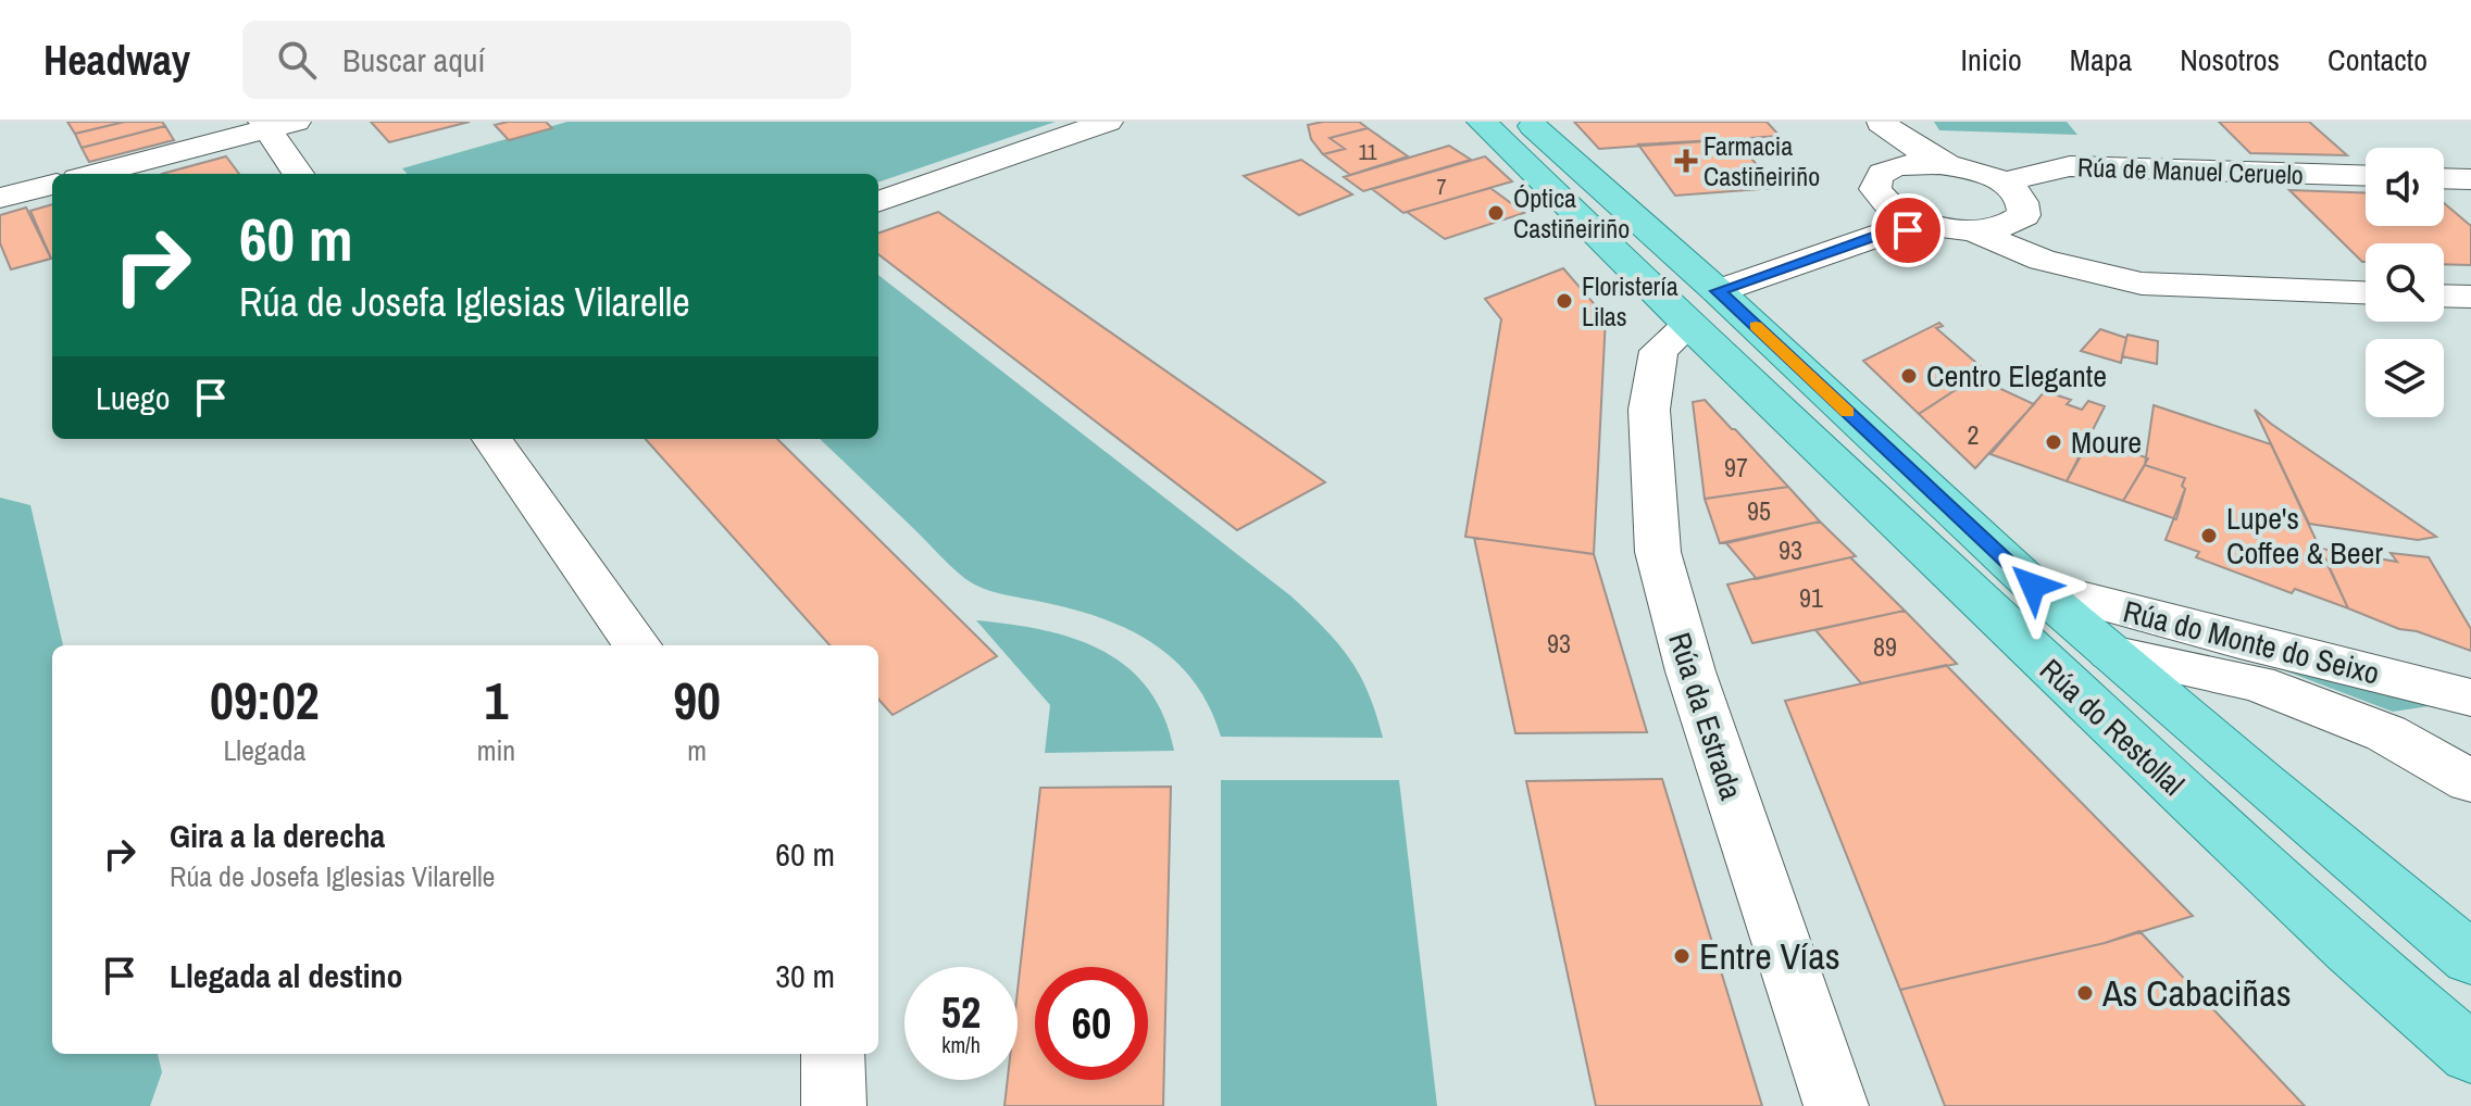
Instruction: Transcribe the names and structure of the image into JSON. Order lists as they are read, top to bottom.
{
  "streets": {
    "main road": ["Rúa do Restollal"],
    "street": ["Rúa de Manuel Ceruelo", "Rúa do Monte do Seixo", "Rúa da Estrada"]
  },
  "crossings": [
    ["Rúa do Monte do Seixo", "Rúa do Restollal"],
    ["Rúa da Estrada", "Rúa do Restollal"]
  ],
  "places": {
    "health": ["Farmacia Castiñeiriño"],
    "other": [
      "Óptica Castiñeiriño",
      "Floristería Lilas",
      "Centro Elegante",
      "Moure",
      "Lupe's Coffee & Beer",
      "Entre Vías",
      "As Cabaciñas"
    ]
  },
  "house_numbers": [
    "11",
    "7",
    "2",
    "97",
    "95",
    "93",
    "91",
    "93",
    "89"
  ],
  "page": {
    "header": "Headway",
    "search": "Buscar aquí",
    "nav": [
      "Inicio",
      "Mapa",
      "Nosotros",
      "Contacto"
    ],
    "turn": ["60 m", "Rúa de Josefa Iglesias Vilarelle"],
    "then": "Luego",
    "eta": [
      "09:02",
      "Llegada",
      "1",
      "min",
      "90",
      "m"
    ],
    "list": [
      {
        "name": "Gira a la derecha",
        "note": "Rúa de Josefa Iglesias Vilarelle",
        "value": "60 m"
      },
      {
        "name": "Llegada al destino",
        "value": "30 m"
      }
    ],
    "speed": "52 km/h",
    "limit": "60"
  }
}
